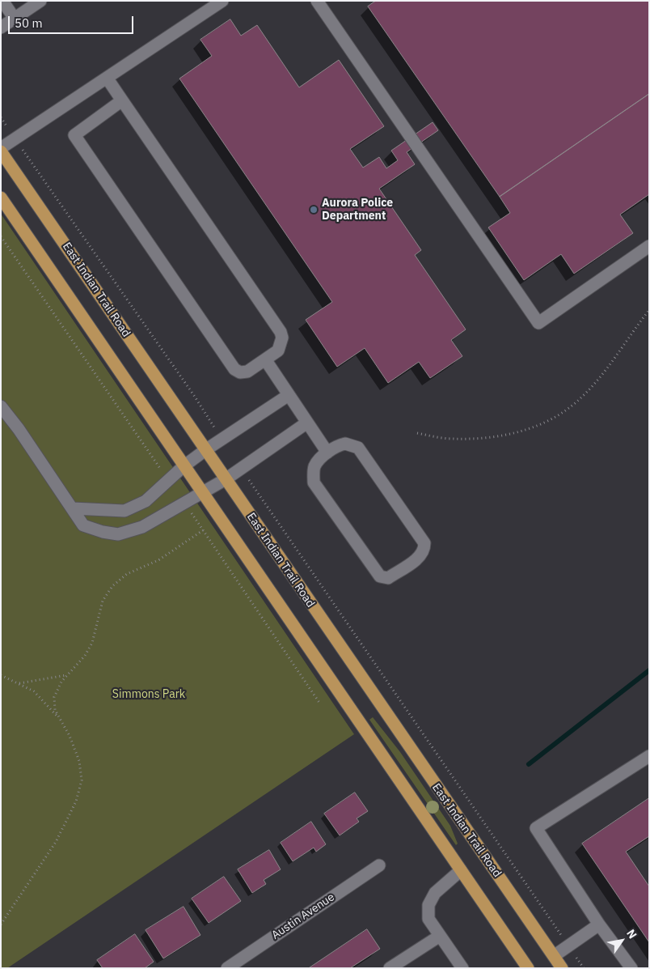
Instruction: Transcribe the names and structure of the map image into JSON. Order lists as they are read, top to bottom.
{
  "streets": {
    "main road": ["East Indian Trail Road"],
    "street": ["Austin Avenue"]
  },
  "parks": ["Simmons Park"],
  "places": ["Aurora Police Department"],
  "scale_bar": "50 m",
  "north": "top right"
}
